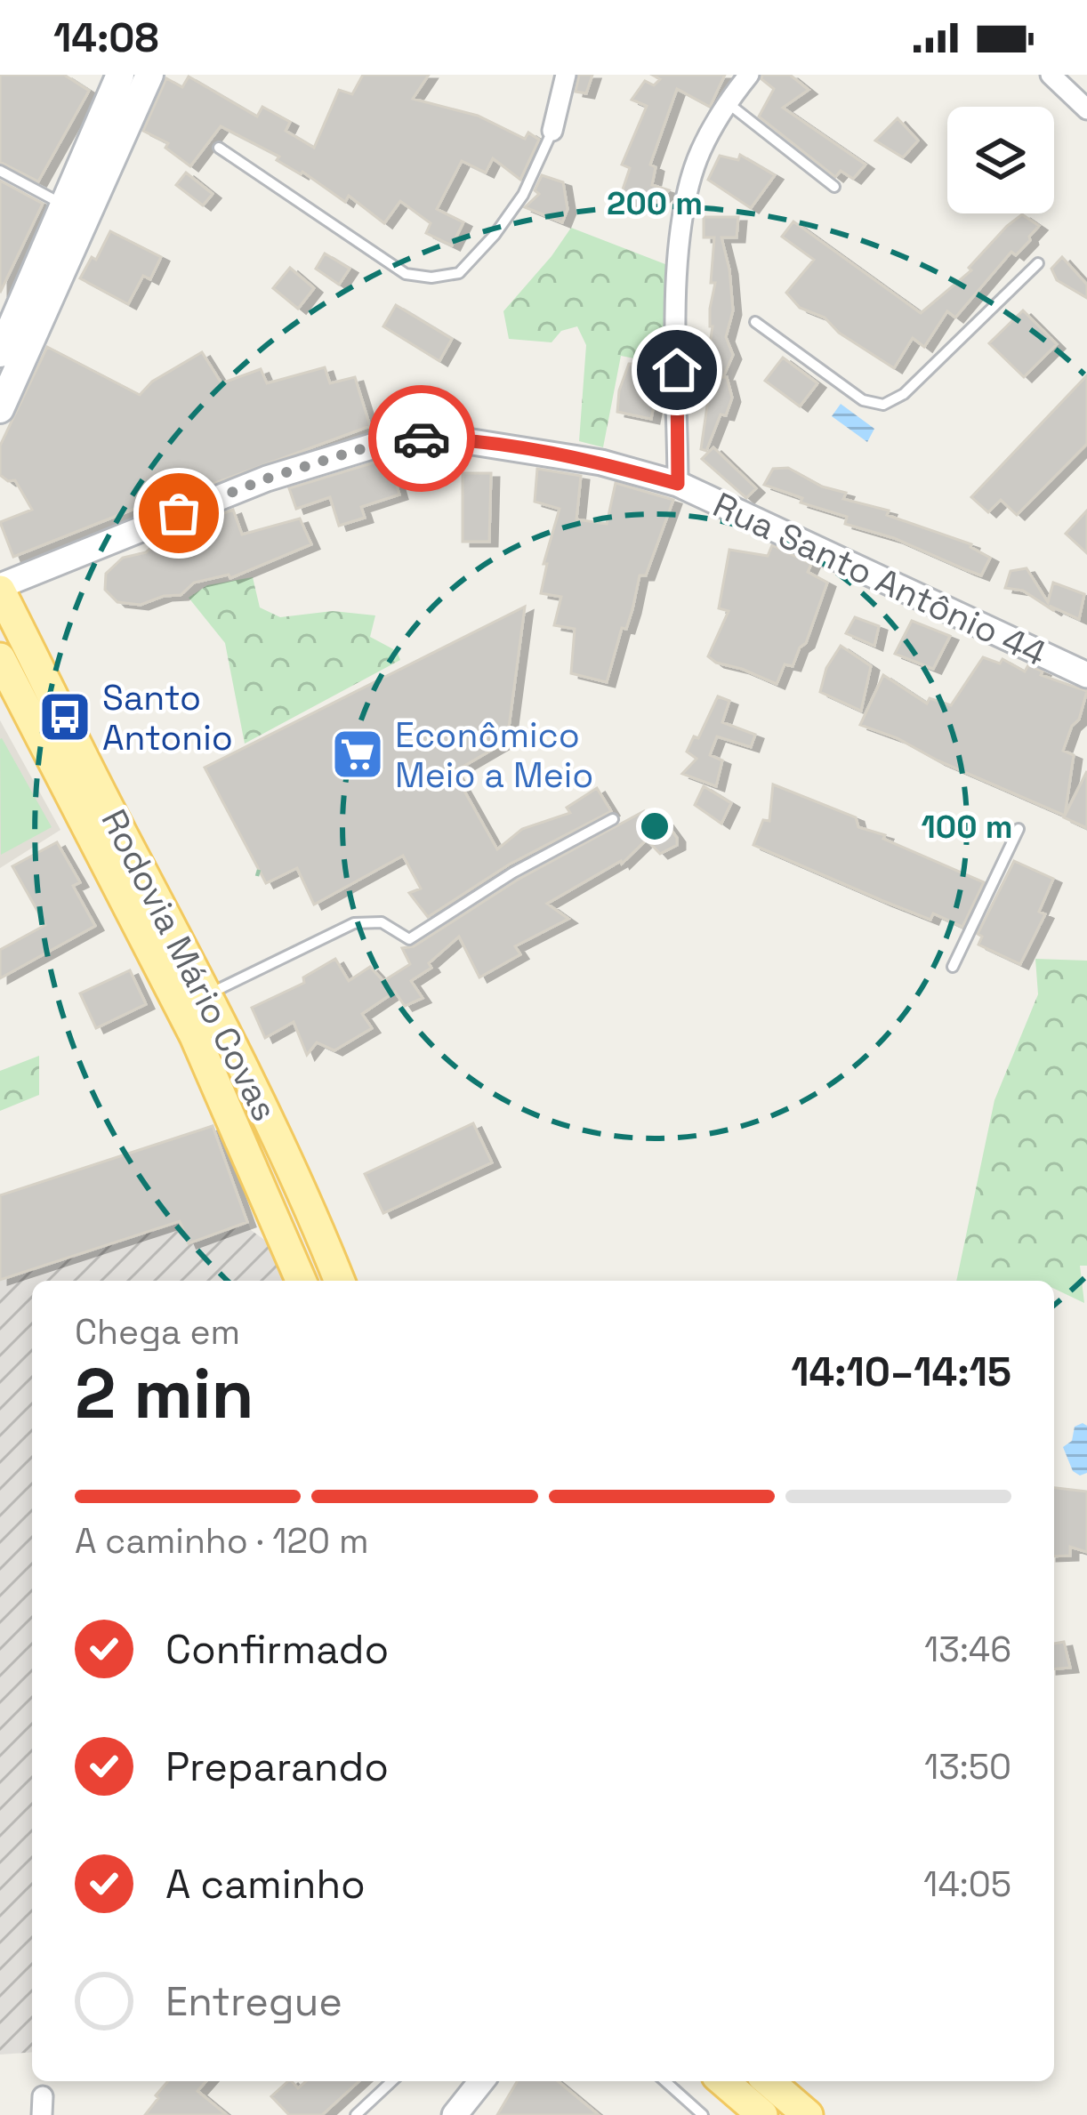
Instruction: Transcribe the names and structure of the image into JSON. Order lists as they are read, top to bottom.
{
  "streets": {
    "main road": ["Rodovia Mário Covas"],
    "street": ["Rua Santo Antônio 44"]
  },
  "crossings": [
    ["Rua Santo Antônio 44", "Rodovia Mário Covas"]
  ],
  "places": {
    "bus stop": ["Santo Antonio"],
    "supermarket": ["Econômico Meio a Meio"]
  },
  "page": {
    "status": "14:08",
    "heading": ["2 min", "Chega em", "14:10–14:15"],
    "bar": "A caminho · 120 m",
    "list": [
      ["Confirmado", "13:46"],
      ["Preparando", "13:50"],
      ["A caminho", "14:05"],
      "Entregue"
    ]
  },
  "rings": ["200 m", "100 m"]
}
